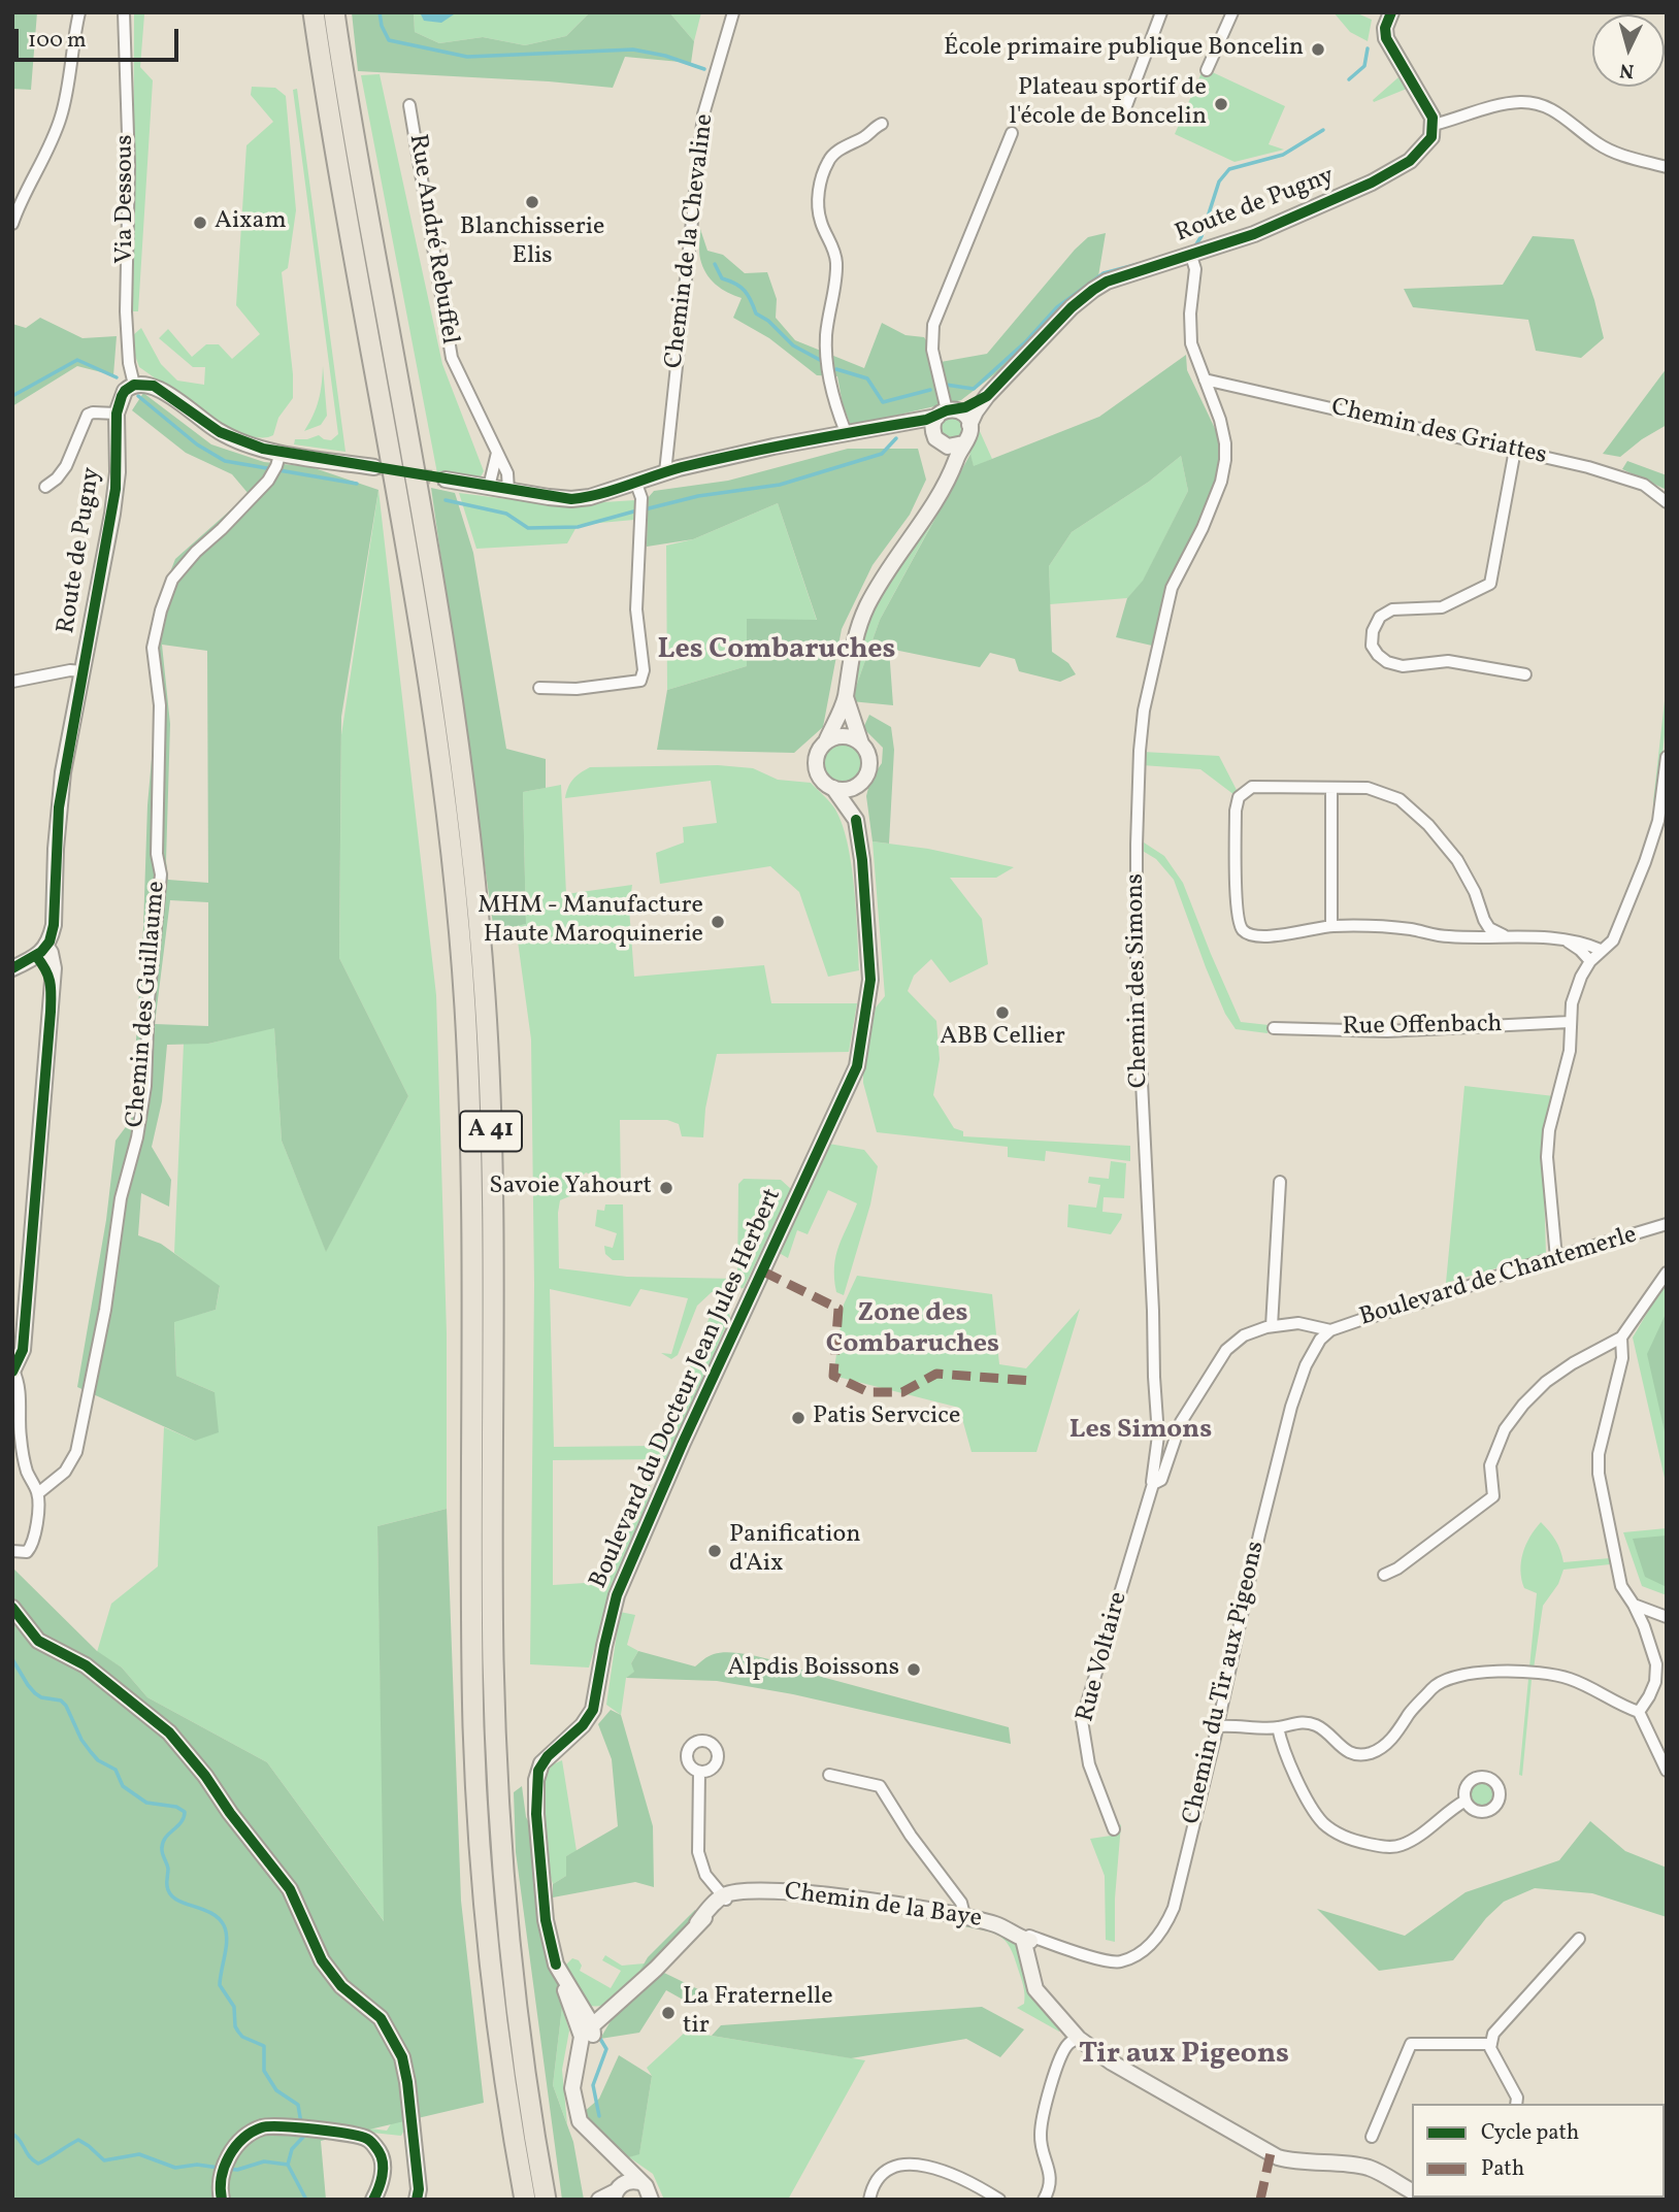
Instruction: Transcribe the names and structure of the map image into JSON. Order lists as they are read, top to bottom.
{
  "streets": {
    "highway": ["A 41"],
    "street": [
      "Via Dessous",
      "Route de Pugny",
      "Rue André Rebuffel",
      "Chemin de la Chevaline",
      "Chemin des Griattes",
      "Chemin des Simons",
      "Chemin des Guillaume",
      "Rue Offenbach",
      "Boulevard de Chantemerle",
      "Boulevard du Docteur Jean Jules Herbert",
      "Rue Voltaire",
      "Chemin du Tir aux Pigeons",
      "Chemin de la Baye"
    ]
  },
  "crossings": [
    ["Route de Pugny", "Rue André Rebuffel"],
    ["Route de Pugny", "Chemin de la Chevaline"],
    ["Route de Pugny", "Chemin des Simons"],
    ["Chemin des Griattes", "Chemin des Simons"],
    ["Chemin des Simons", "Rue Voltaire"],
    ["Boulevard de Chantemerle", "Chemin du Tir aux Pigeons"],
    ["Chemin du Tir aux Pigeons", "Chemin de la Baye"]
  ],
  "districts": [
    "Les Combaruches",
    "Zone des Combaruches",
    "Les Simons",
    "Tir aux Pigeons"
  ],
  "places": [
    "École primaire publique Boncelin",
    "Plateau sportif de l'école de Boncelin",
    "Blanchisserie Elis",
    "Aixam",
    "MHM - Manufacture Haute Maroquinerie",
    "ABB Cellier",
    "Savoie Yahourt",
    "Patis Servcice",
    "Panification d'Aix",
    "Alpdis Boissons",
    "La Fraternelle tir"
  ],
  "legend": ["Cycle path", "Path"],
  "scale_bar": "100 m",
  "north": "bottom"
}
